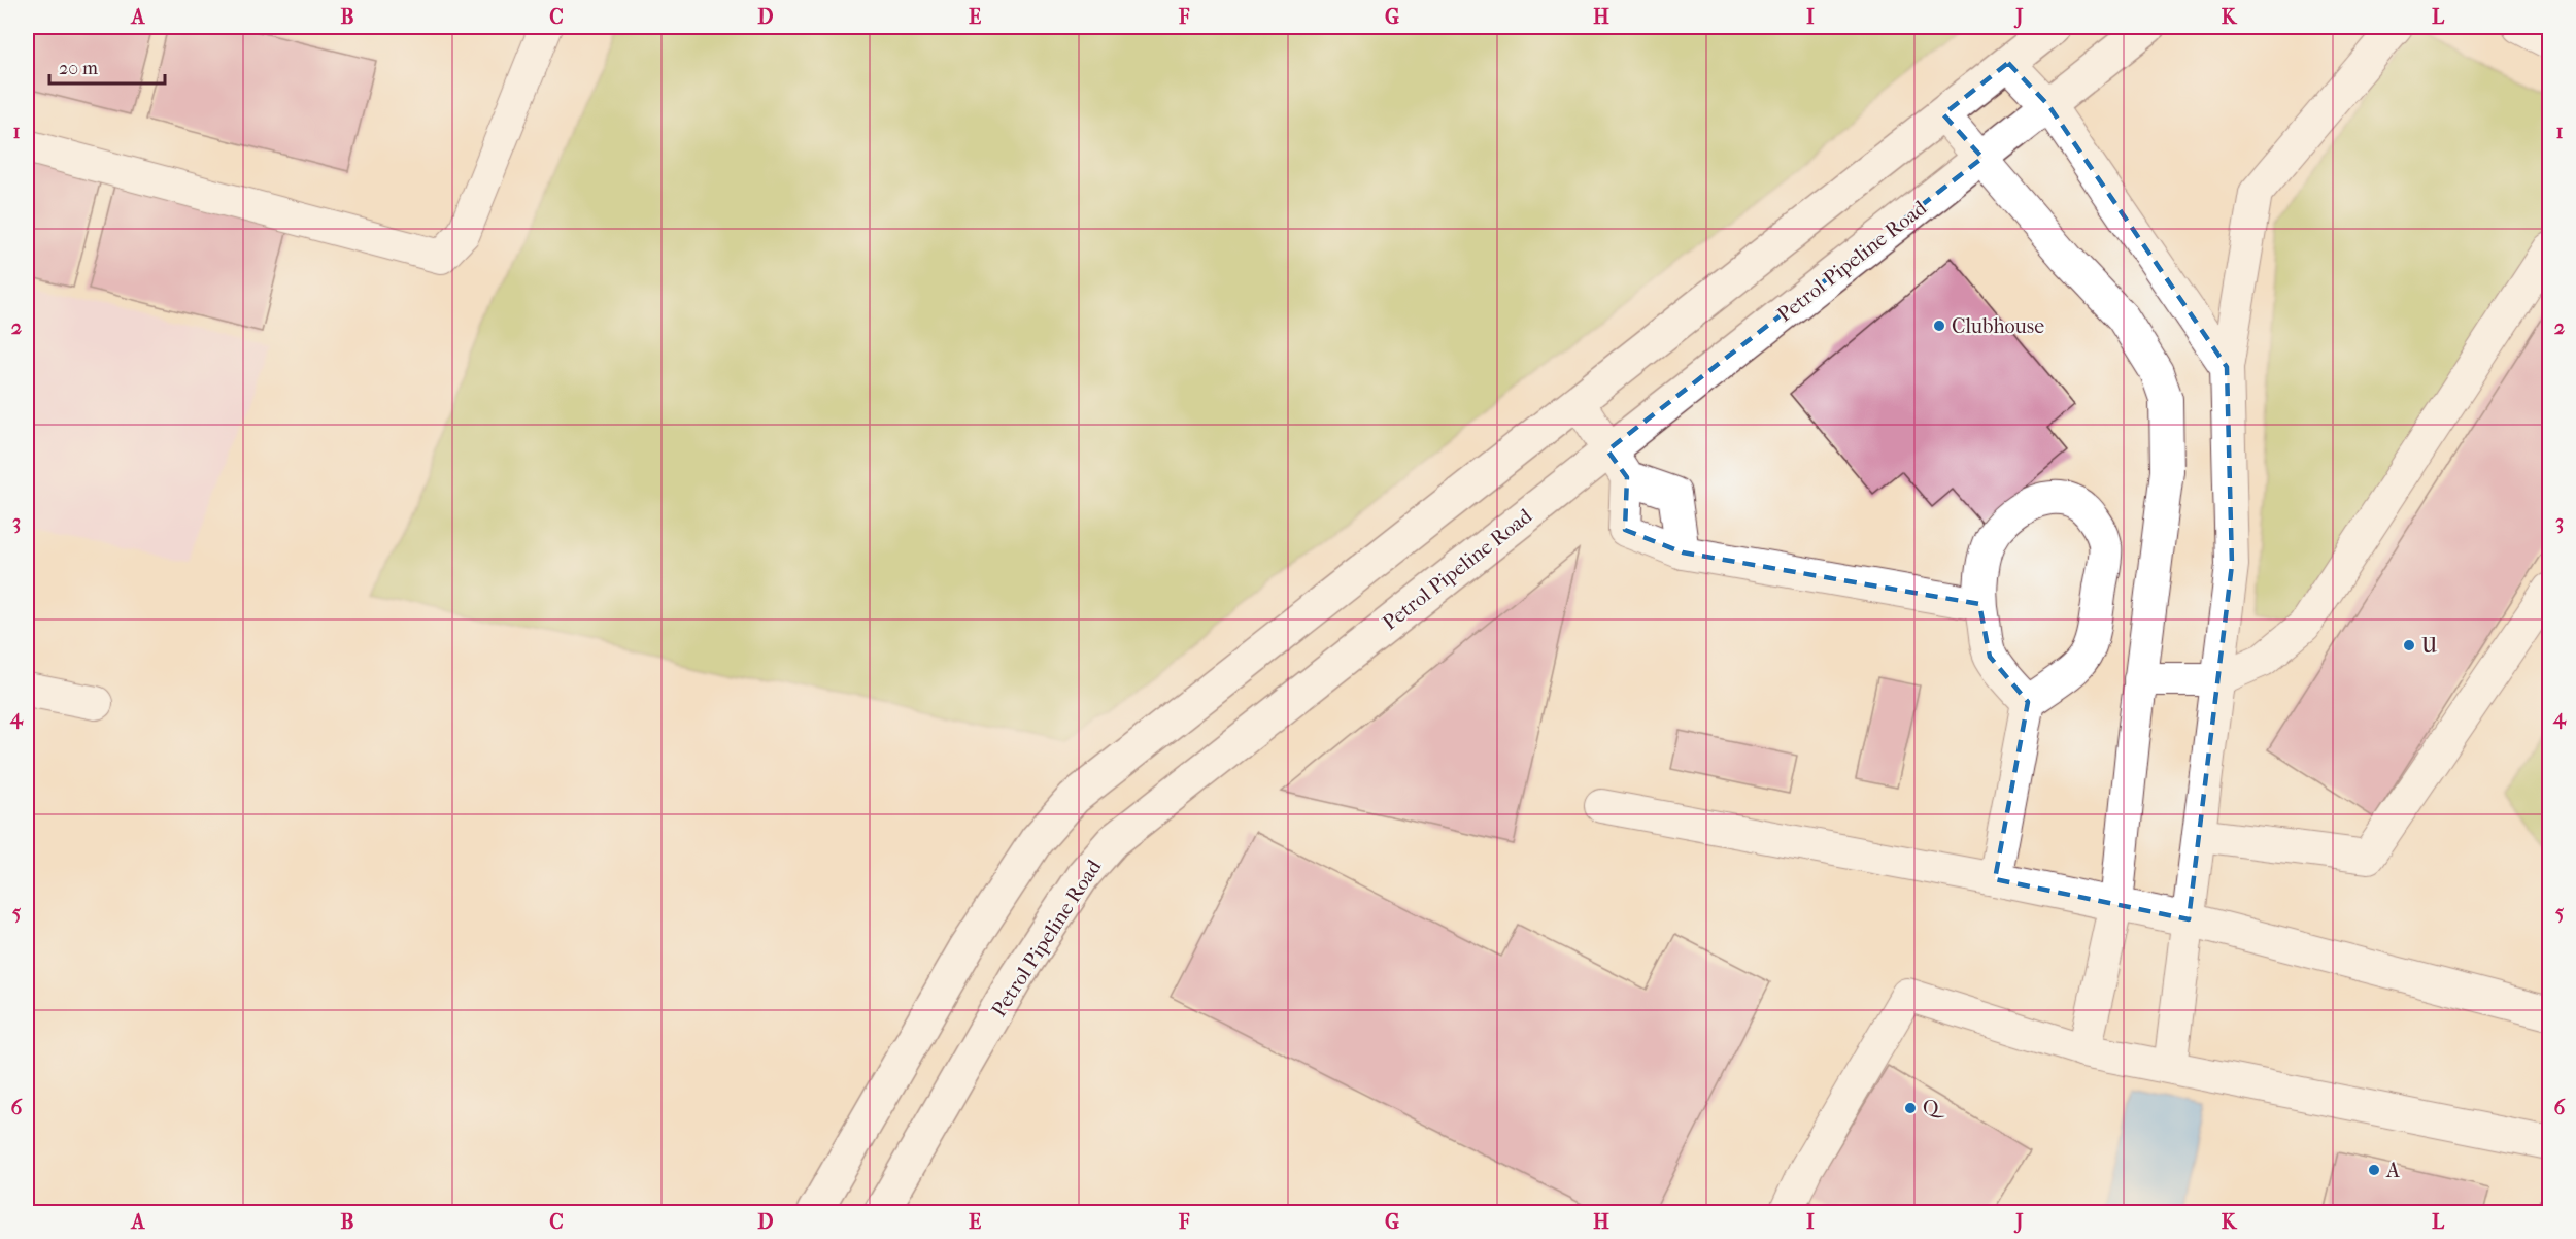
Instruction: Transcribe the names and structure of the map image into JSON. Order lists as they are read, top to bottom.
{
  "streets": {
    "main road": ["Petrol Pipeline Road"]
  },
  "places": [
    "Clubhouse",
    "U",
    "Q",
    "A"
  ],
  "scale_bar": "20 m",
  "grid": {
    "columns": [
      "A",
      "B",
      "C",
      "D",
      "E",
      "F",
      "G",
      "H",
      "I",
      "J",
      "K",
      "L"
    ],
    "rows": [
      "1",
      "2",
      "3",
      "4",
      "5",
      "6"
    ]
  }
}
